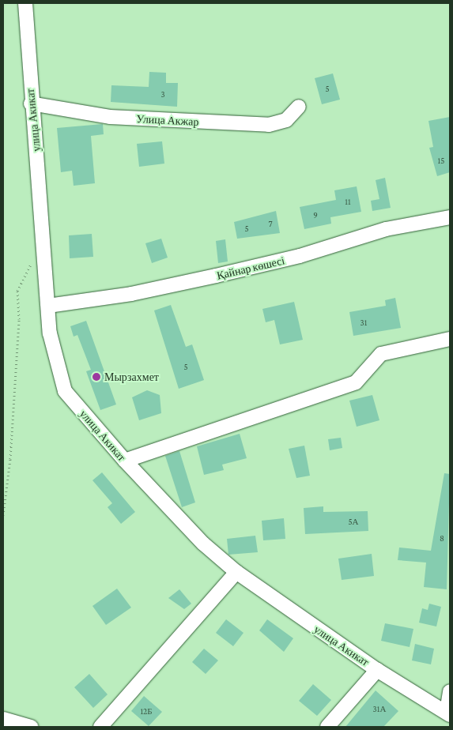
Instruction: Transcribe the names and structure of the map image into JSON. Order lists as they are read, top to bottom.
{
  "streets": {
    "street": ["улица Акикат", "Улица Акжар", "Қайнар көшесі"]
  },
  "crossings": [
    ["улица Акикат", "Улица Акжар"],
    ["улица Акикат", "Қайнар көшесі"]
  ],
  "places": ["Мырзахмет"],
  "house_numbers": [
    "5",
    "3",
    "15",
    "11",
    "9",
    "7",
    "5",
    "31",
    "5",
    "5А",
    "8",
    "31А",
    "12Б"
  ]
}
